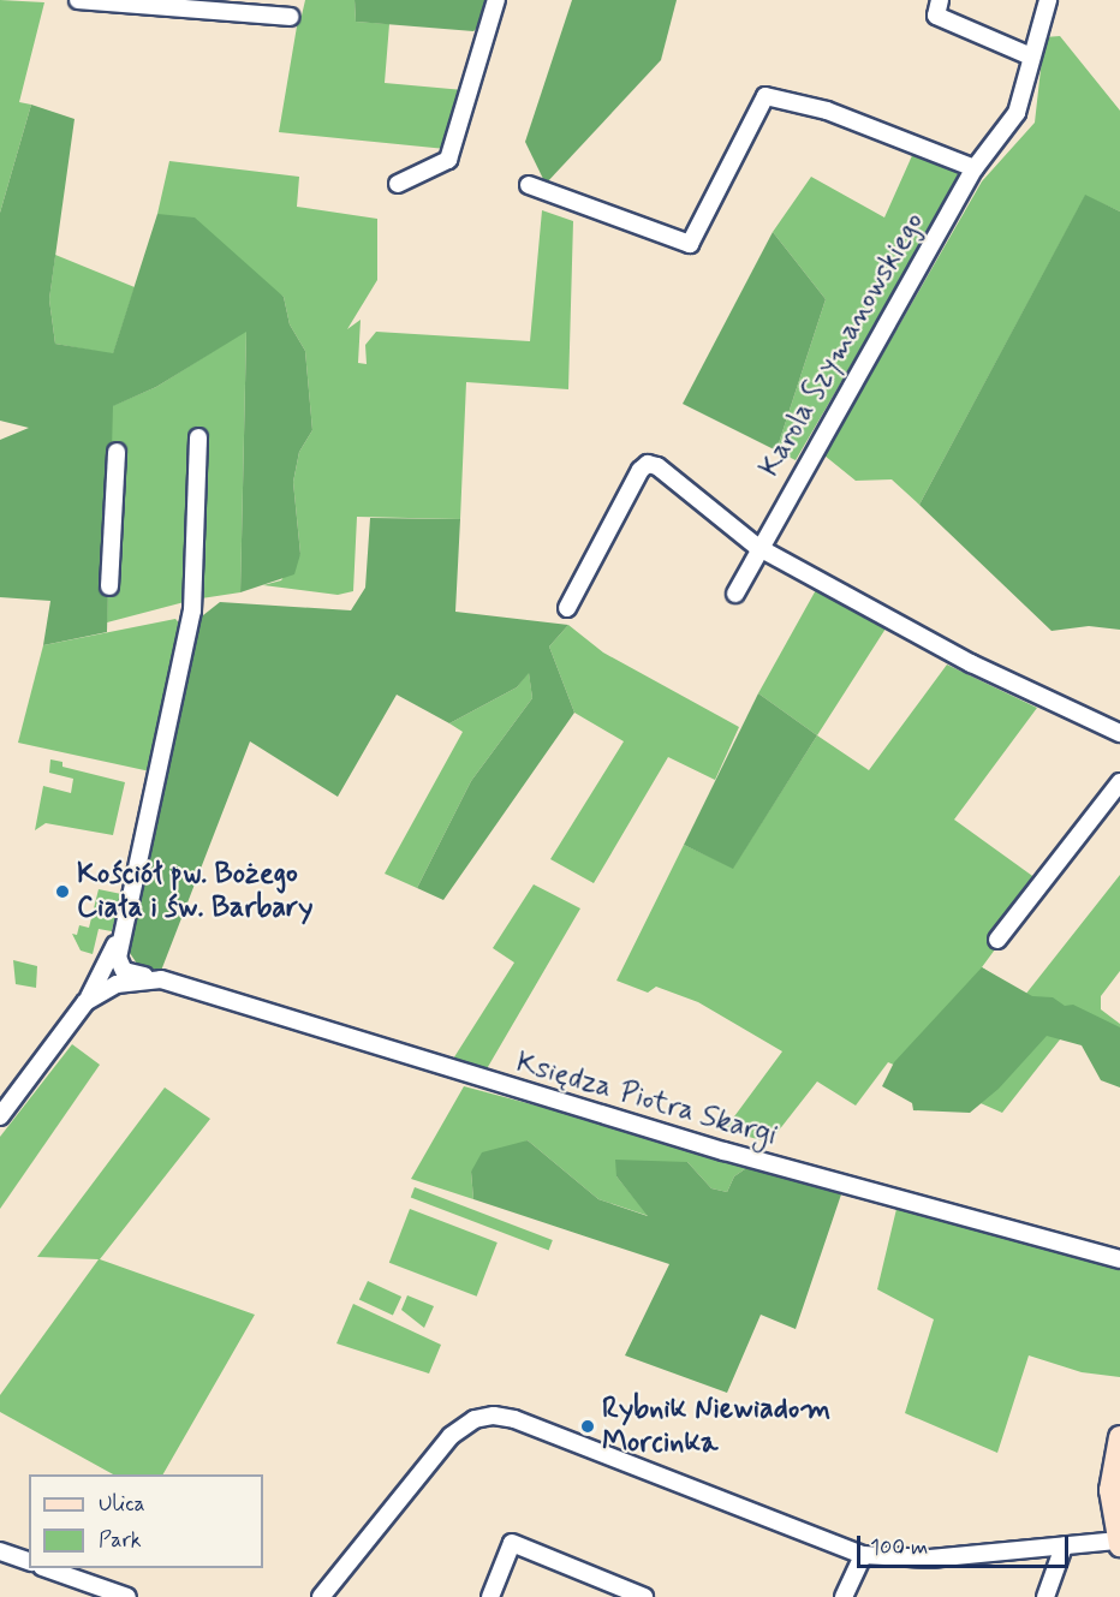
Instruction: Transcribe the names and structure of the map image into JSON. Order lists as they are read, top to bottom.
{
  "streets": {
    "street": ["Karola Szymanowskiego", "Księdza Piotra Skargi"]
  },
  "places": ["Kościół pw. Bożego Ciała i św. Barbary", "Rybnik Niewiadom Morcinka"],
  "legend": ["Ulica", "Park"],
  "scale_bar": "100 m"
}
